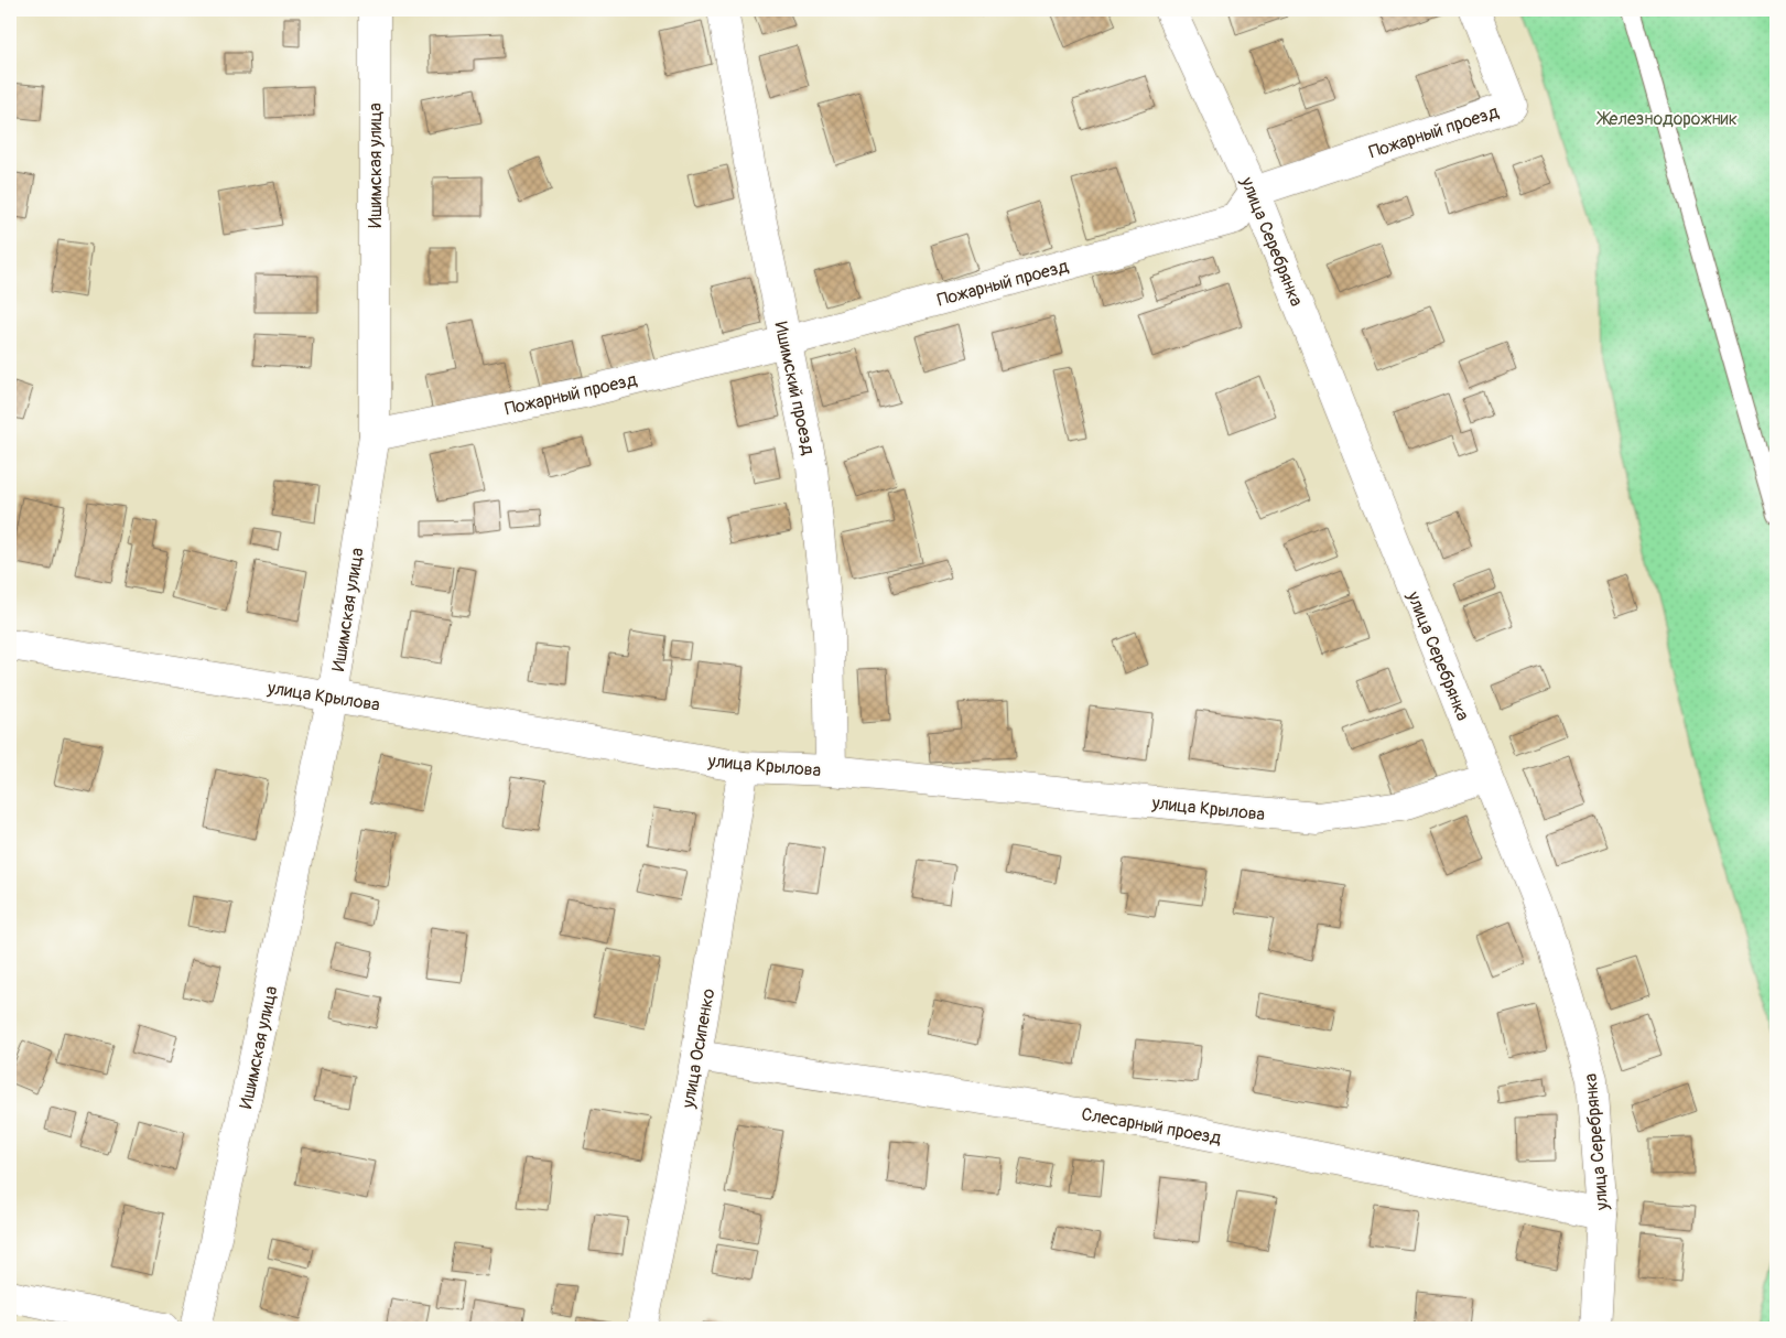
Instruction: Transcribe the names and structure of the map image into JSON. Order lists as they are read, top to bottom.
{
  "streets": {
    "street": [
      "Пожарный проезд",
      "Ишимская улица",
      "улица Серебрянка",
      "Ишимский проезд",
      "улица Крылова",
      "улица Осипенко",
      "Слесарный проезд"
    ]
  },
  "crossings": [
    ["Пожарный проезд", "Ишимская улица"],
    ["Пожарный проезд", "улица Серебрянка"],
    ["Пожарный проезд", "Ишимский проезд"],
    ["Ишимская улица", "улица Крылова"],
    ["улица Серебрянка", "улица Крылова"],
    ["улица Серебрянка", "Слесарный проезд"],
    ["Ишимский проезд", "улица Крылова"],
    ["улица Крылова", "улица Осипенко"],
    ["улица Осипенко", "Слесарный проезд"]
  ],
  "parks": ["Железнодорожник"]
}
